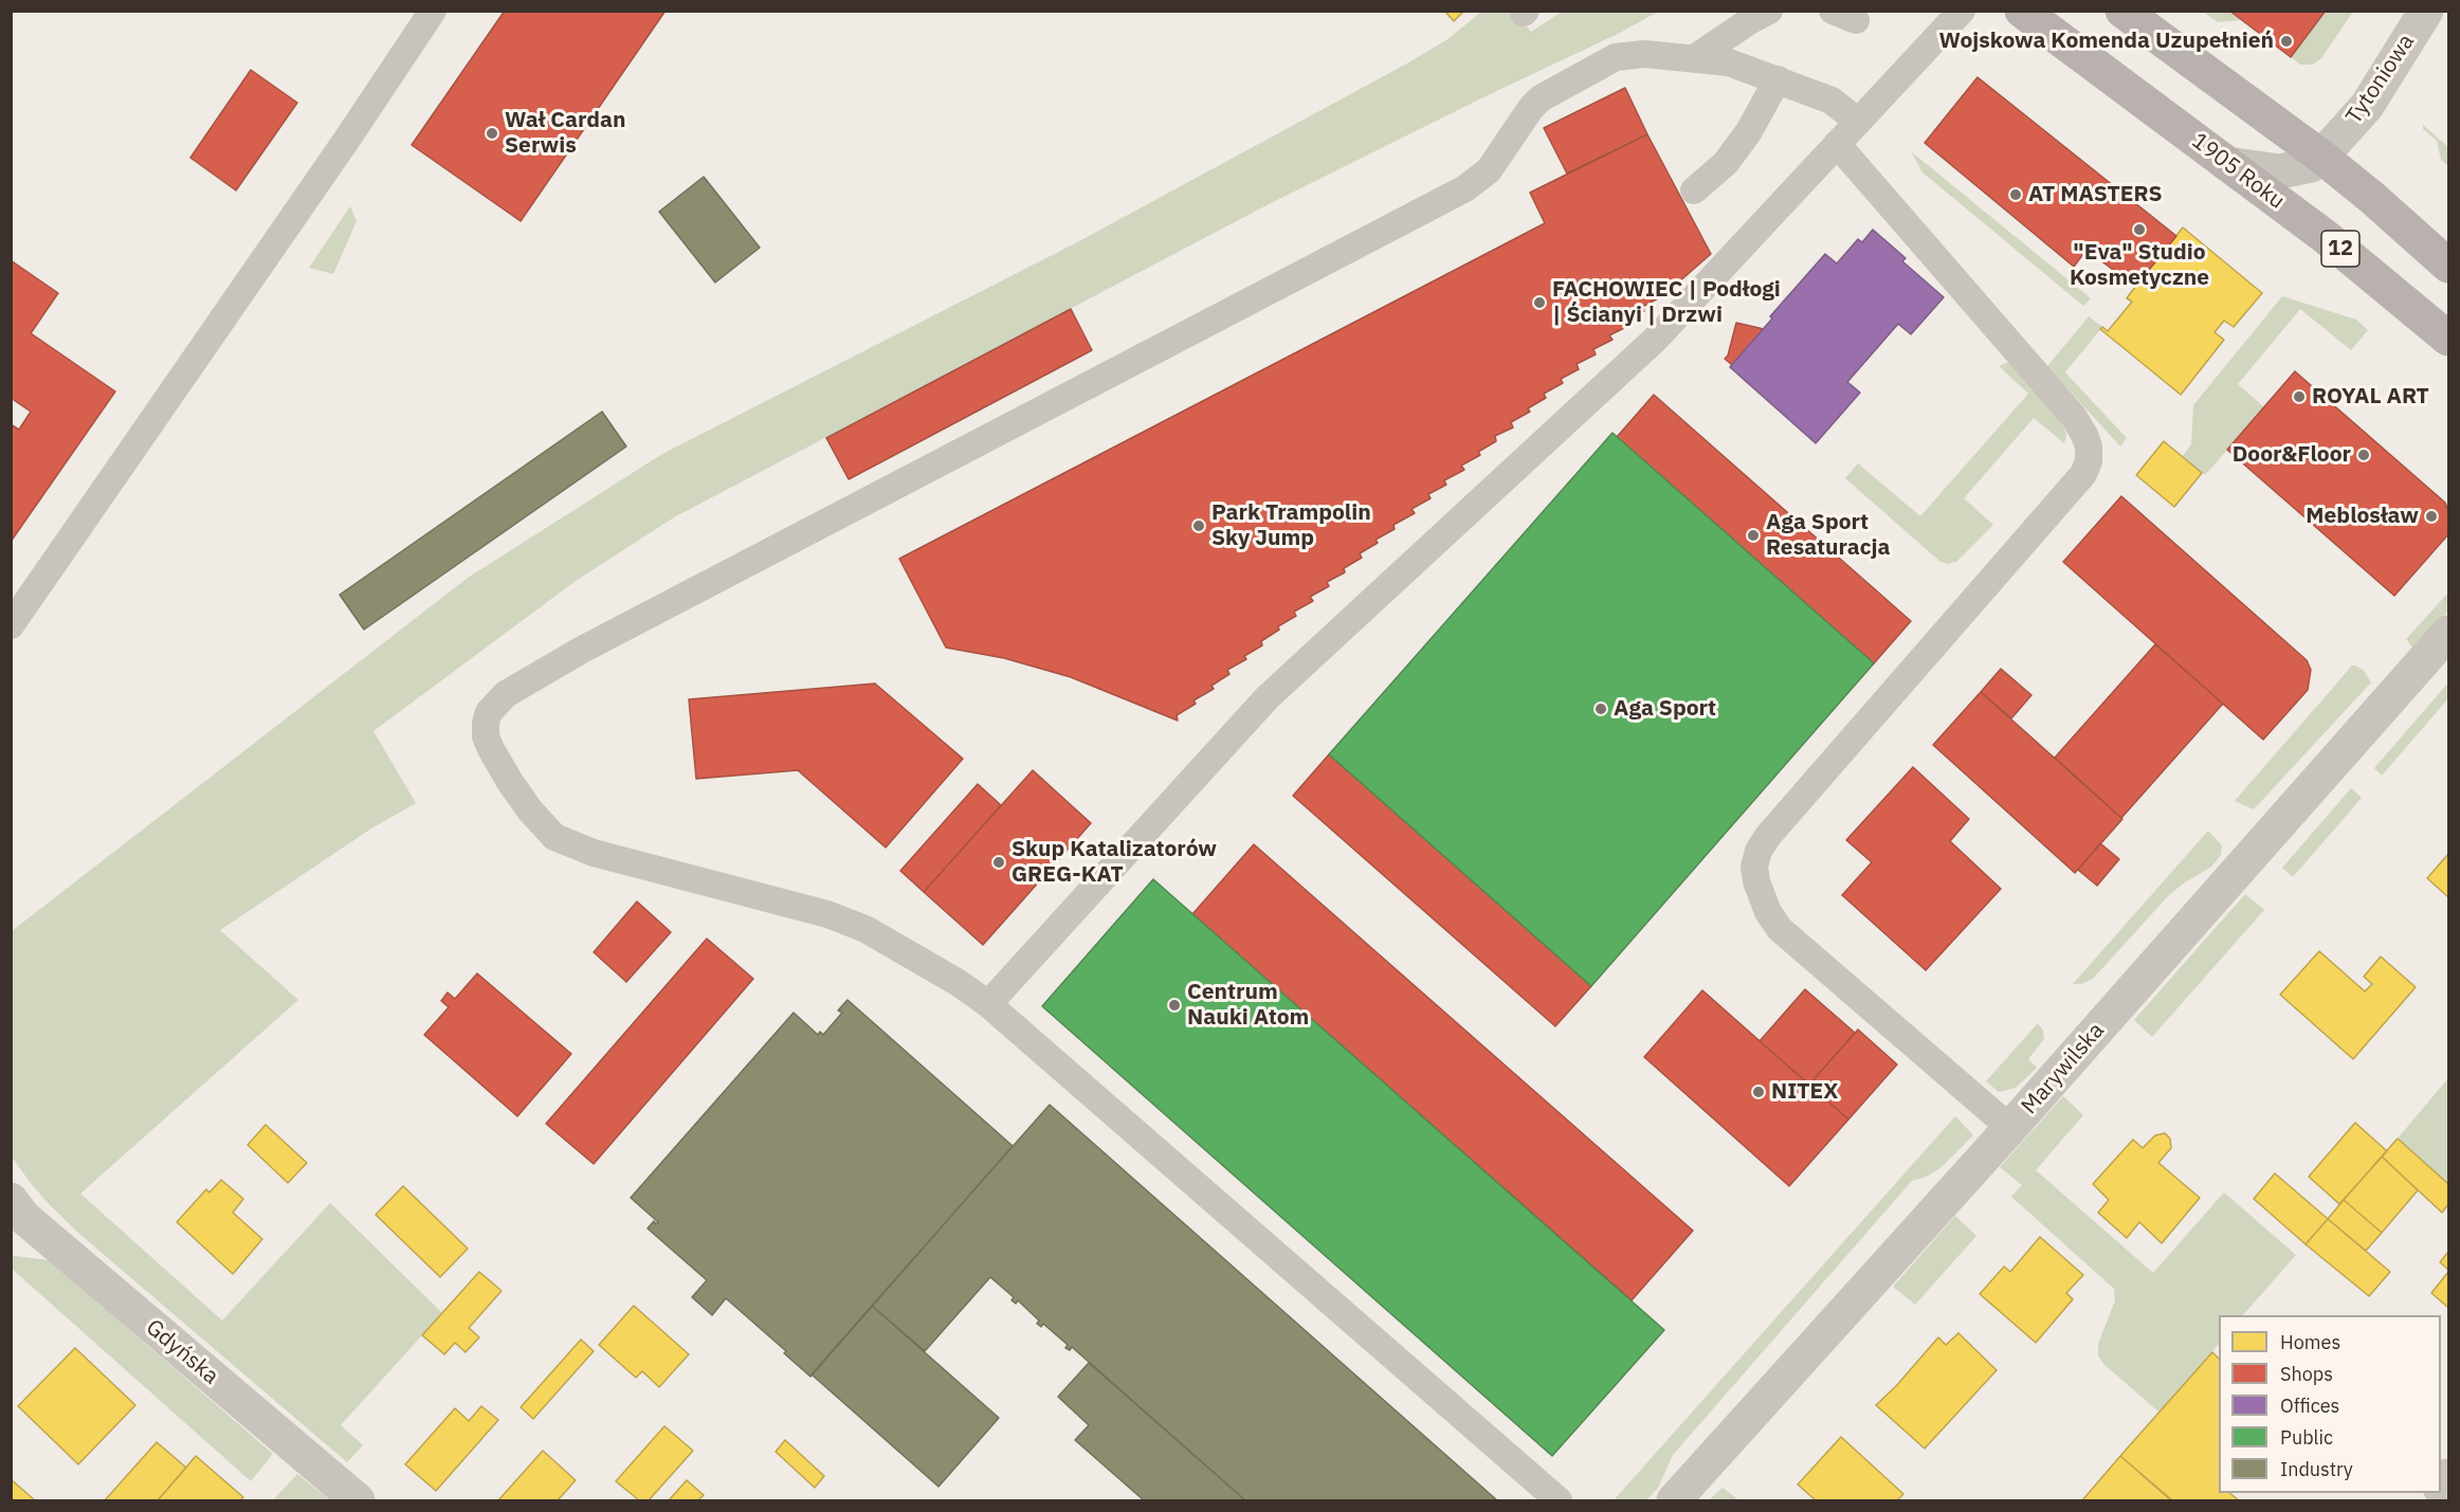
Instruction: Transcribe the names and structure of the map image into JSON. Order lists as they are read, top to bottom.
{
  "streets": {
    "main road": ["1905 Roku", "12"],
    "street": ["Tytoniowa", "Marywilska", "Gdyńska"]
  },
  "crossings": [
    ["Tytoniowa", "1905 Roku"],
    ["Tytoniowa", "12"]
  ],
  "places": [
    "Wojskowa Komenda Uzupełnień",
    "Wał Cardan Serwis",
    "AT MASTERS",
    "\"Eva\" Studio Kosmetyczne",
    "FACHOWIEC | Podłogi | Ścianyi | Drzwi",
    "ROYAL ART",
    "Door&Floor",
    "Meblosław",
    "Park Trampolin Sky Jump",
    "Aga Sport Resaturacja",
    "Aga Sport",
    "Skup Katalizatorów GREG-KAT",
    "Centrum Nauki Atom",
    "NITEX"
  ],
  "legend": [
    "Homes",
    "Shops",
    "Offices",
    "Public",
    "Industry"
  ]
}
